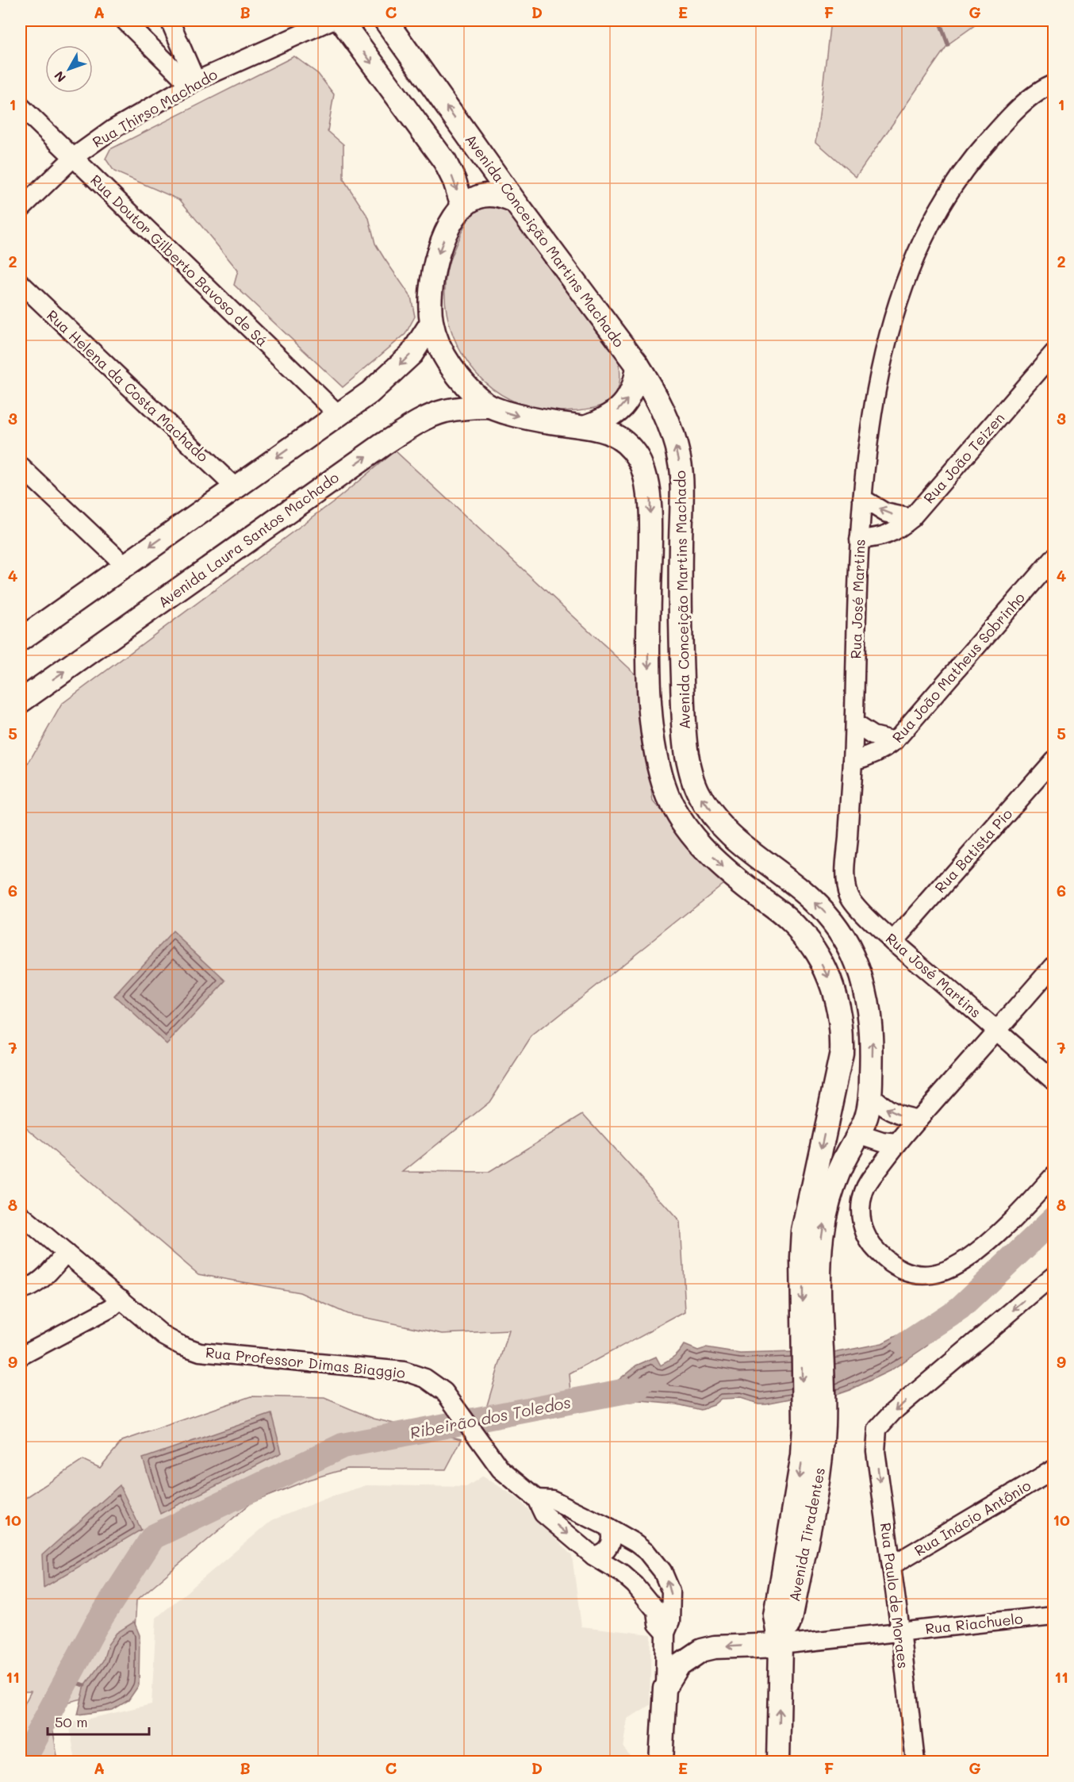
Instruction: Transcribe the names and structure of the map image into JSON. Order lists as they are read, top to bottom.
{
  "streets": {
    "main road": ["Avenida Conceição Martins Machado", "Avenida Laura Santos Machado", "Avenida Tiradentes"],
    "street": [
      "Rua Thirso Machado",
      "Rua Doutor Gilberto Bavoso de Sá",
      "Rua Helena da Costa Machado",
      "Rua João Teizen",
      "Rua José Martins",
      "Rua João Matheus Sobrinho",
      "Rua Batista Pio",
      "Rua Professor Dimas Biaggio",
      "Rua Inácio Antônio",
      "Rua Paulo de Moraes",
      "Rua Riachuelo"
    ]
  },
  "crossings": [
    ["Rua Thirso Machado", "Rua Doutor Gilberto Bavoso de Sá"],
    ["Avenida Conceição Martins Machado", "Avenida Laura Santos Machado"],
    ["Avenida Conceição Martins Machado", "Avenida Tiradentes"],
    ["Rua João Teizen", "Rua José Martins"],
    ["Rua José Martins", "Rua João Matheus Sobrinho"],
    ["Rua José Martins", "Rua Batista Pio"],
    ["Rua Inácio Antônio", "Rua Paulo de Moraes"],
    ["Avenida Tiradentes", "Rua Riachuelo"],
    ["Rua Paulo de Moraes", "Rua Riachuelo"]
  ],
  "one_way": ["Rua Paulo de Moraes"],
  "water": ["Ribeirão dos Toledos"],
  "scale_bar": "50 m",
  "north": "bottom left",
  "grid": {
    "columns": [
      "A",
      "B",
      "C",
      "D",
      "E",
      "F",
      "G"
    ],
    "rows": [
      "1",
      "2",
      "3",
      "4",
      "5",
      "6",
      "7",
      "8",
      "9",
      "10",
      "11"
    ]
  }
}
